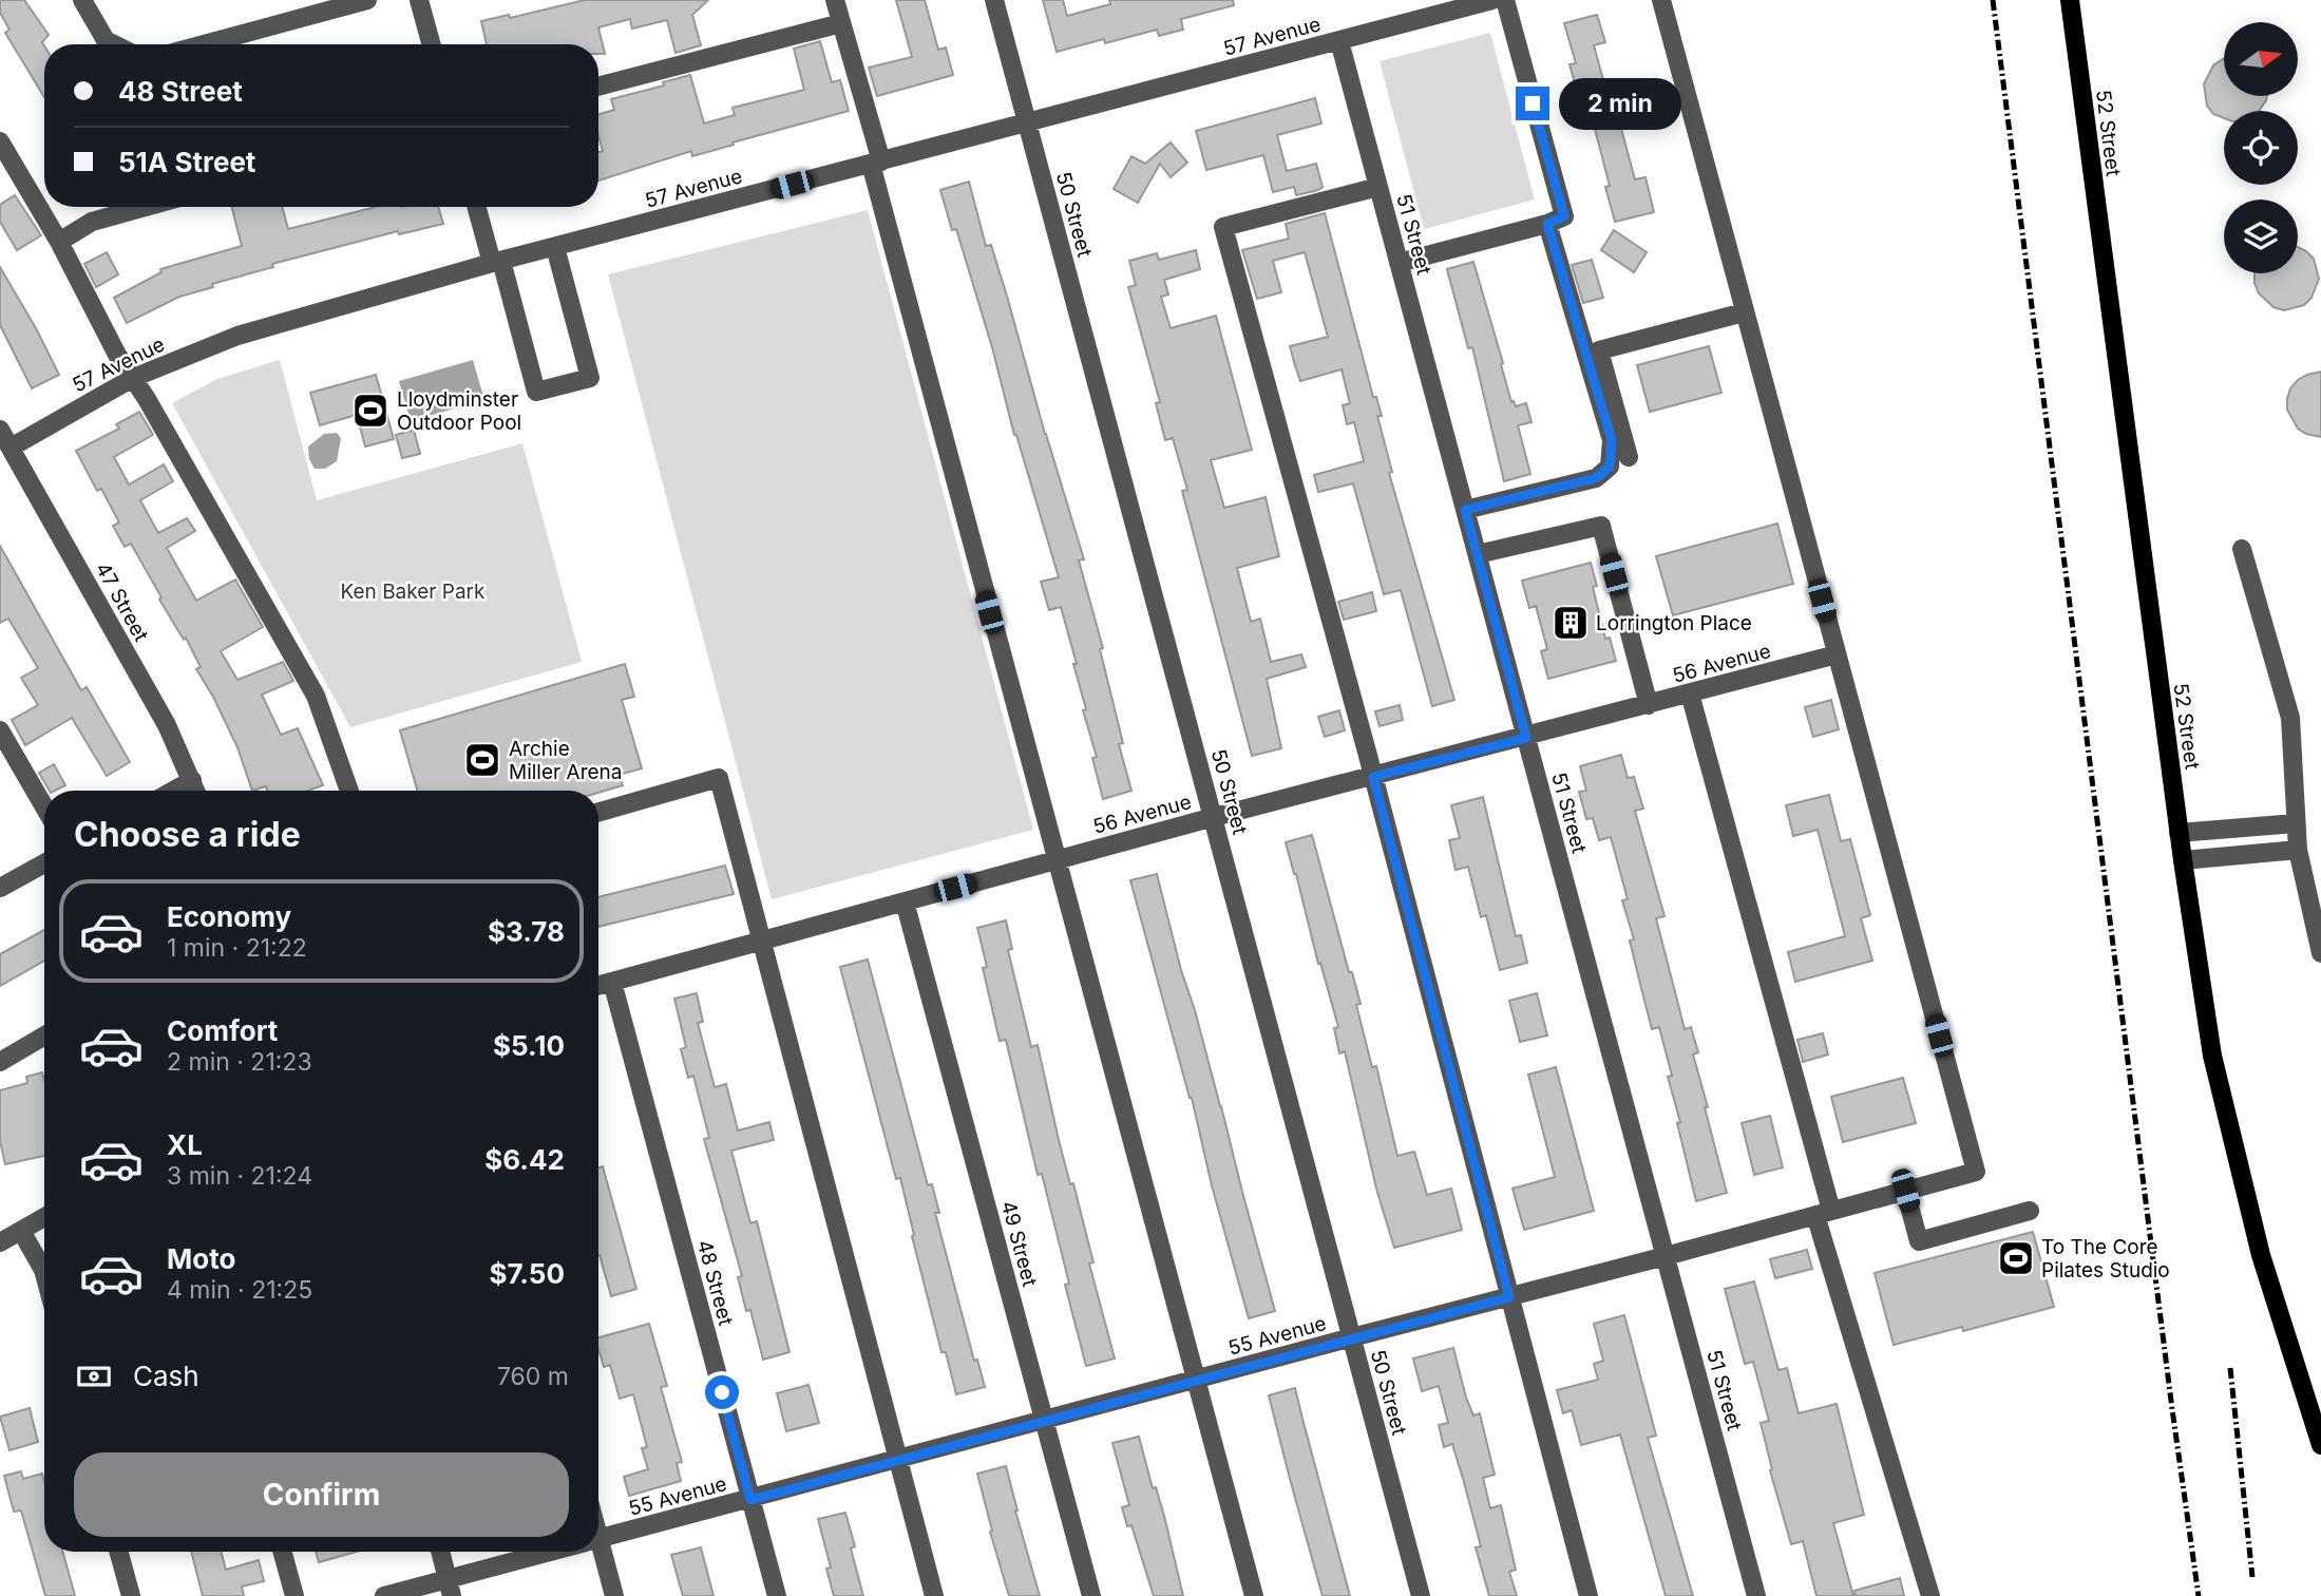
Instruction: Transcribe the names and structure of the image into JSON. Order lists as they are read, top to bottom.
{
  "streets": {
    "main road": ["52 Street"],
    "street": [
      "57 Avenue",
      "50 Street",
      "51 Street",
      "47 Street",
      "56 Avenue",
      "49 Street",
      "48 Street",
      "55 Avenue"
    ]
  },
  "crossings": [
    ["57 Avenue", "50 Street"],
    ["57 Avenue", "51 Street"],
    ["57 Avenue", "47 Street"],
    ["50 Street", "56 Avenue"],
    ["50 Street", "55 Avenue"],
    ["51 Street", "56 Avenue"],
    ["51 Street", "55 Avenue"],
    ["56 Avenue", "49 Street"],
    ["56 Avenue", "48 Street"],
    ["56 Avenue", "55 Avenue"],
    ["49 Street", "55 Avenue"],
    ["48 Street", "55 Avenue"]
  ],
  "parks": ["Ken Baker Park"],
  "places": {
    "sports": ["Lloydminster Outdoor Pool", "Archie Miller Arena", "To The Core Pilates Studio"],
    "building": ["Lorrington Place"]
  },
  "north": "right",
  "page": {
    "banner": ["48 Street", "51A Street"],
    "bubble": "2 min",
    "heading": "Choose a ride",
    "list": [
      {
        "name": "Economy",
        "note": "1 min · 21:22",
        "value": "$3.78"
      },
      {
        "name": "Comfort",
        "note": "2 min · 21:23",
        "value": "$5.10"
      },
      {
        "name": "XL",
        "note": "3 min · 21:24",
        "value": "$6.42"
      },
      {
        "name": "Moto",
        "note": "4 min · 21:25",
        "value": "$7.50"
      }
    ],
    "pay": ["Cash", "760 m"],
    "buttons": "Confirm"
  }
}
